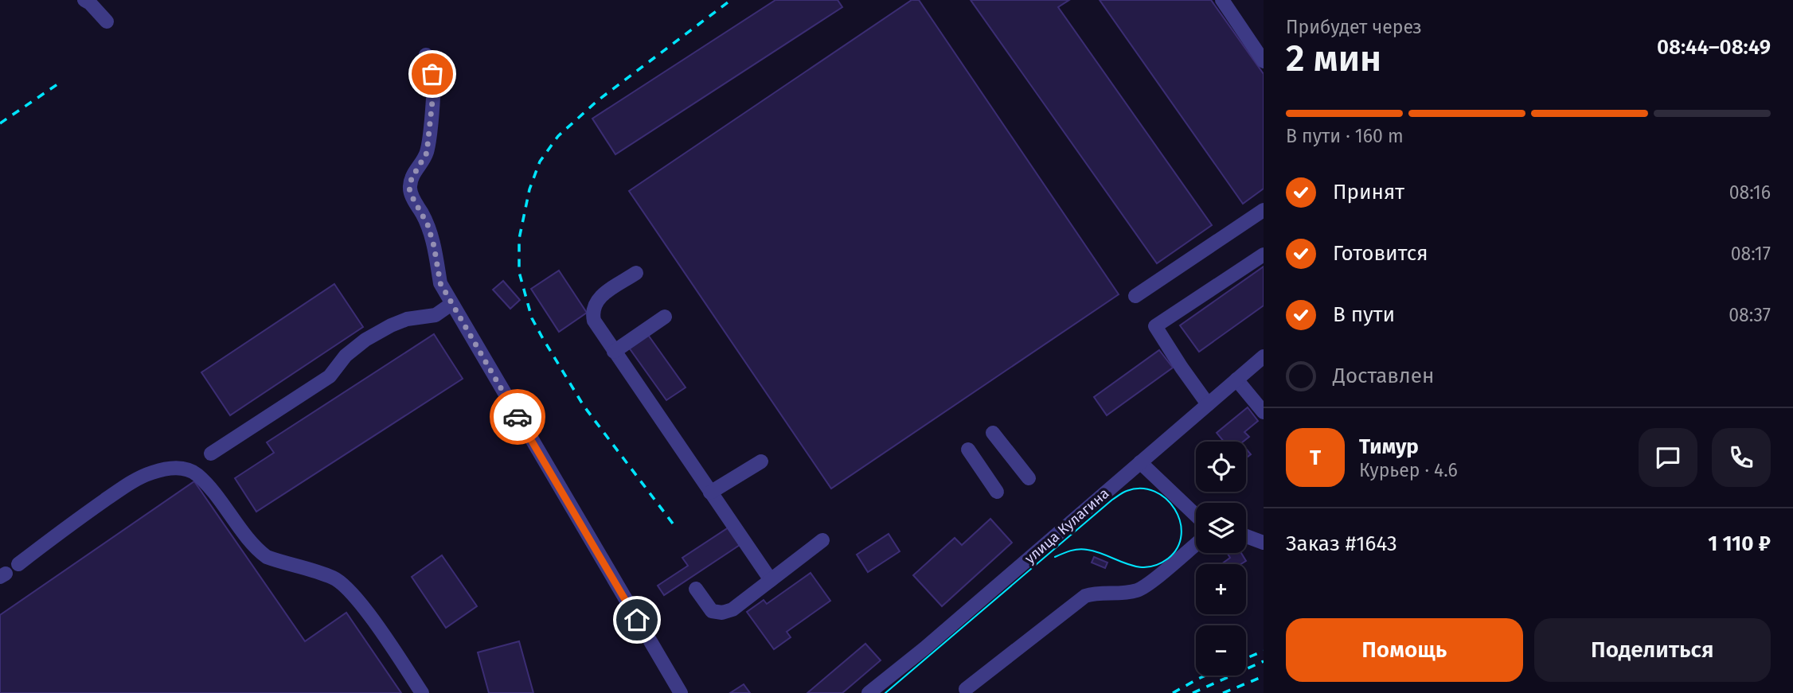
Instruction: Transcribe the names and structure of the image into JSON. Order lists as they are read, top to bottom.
{
  "streets": {
    "street": ["улица Кулагина"]
  },
  "page": {
    "heading": ["2 мин", "Прибудет через", "08:44–08:49"],
    "panel": [
      "Тимур",
      "Курьер · 4.6",
      "Заказ #1643",
      "1 110 ₽"
    ],
    "bar": "В пути · 160 m",
    "list": [
      ["Принят", "08:16"],
      ["Готовится", "08:17"],
      ["В пути", "08:37"],
      "Доставлен"
    ],
    "round": "Т",
    "map_buttons": ["+", "−"],
    "buttons": ["Помощь", "Поделиться"]
  }
}
